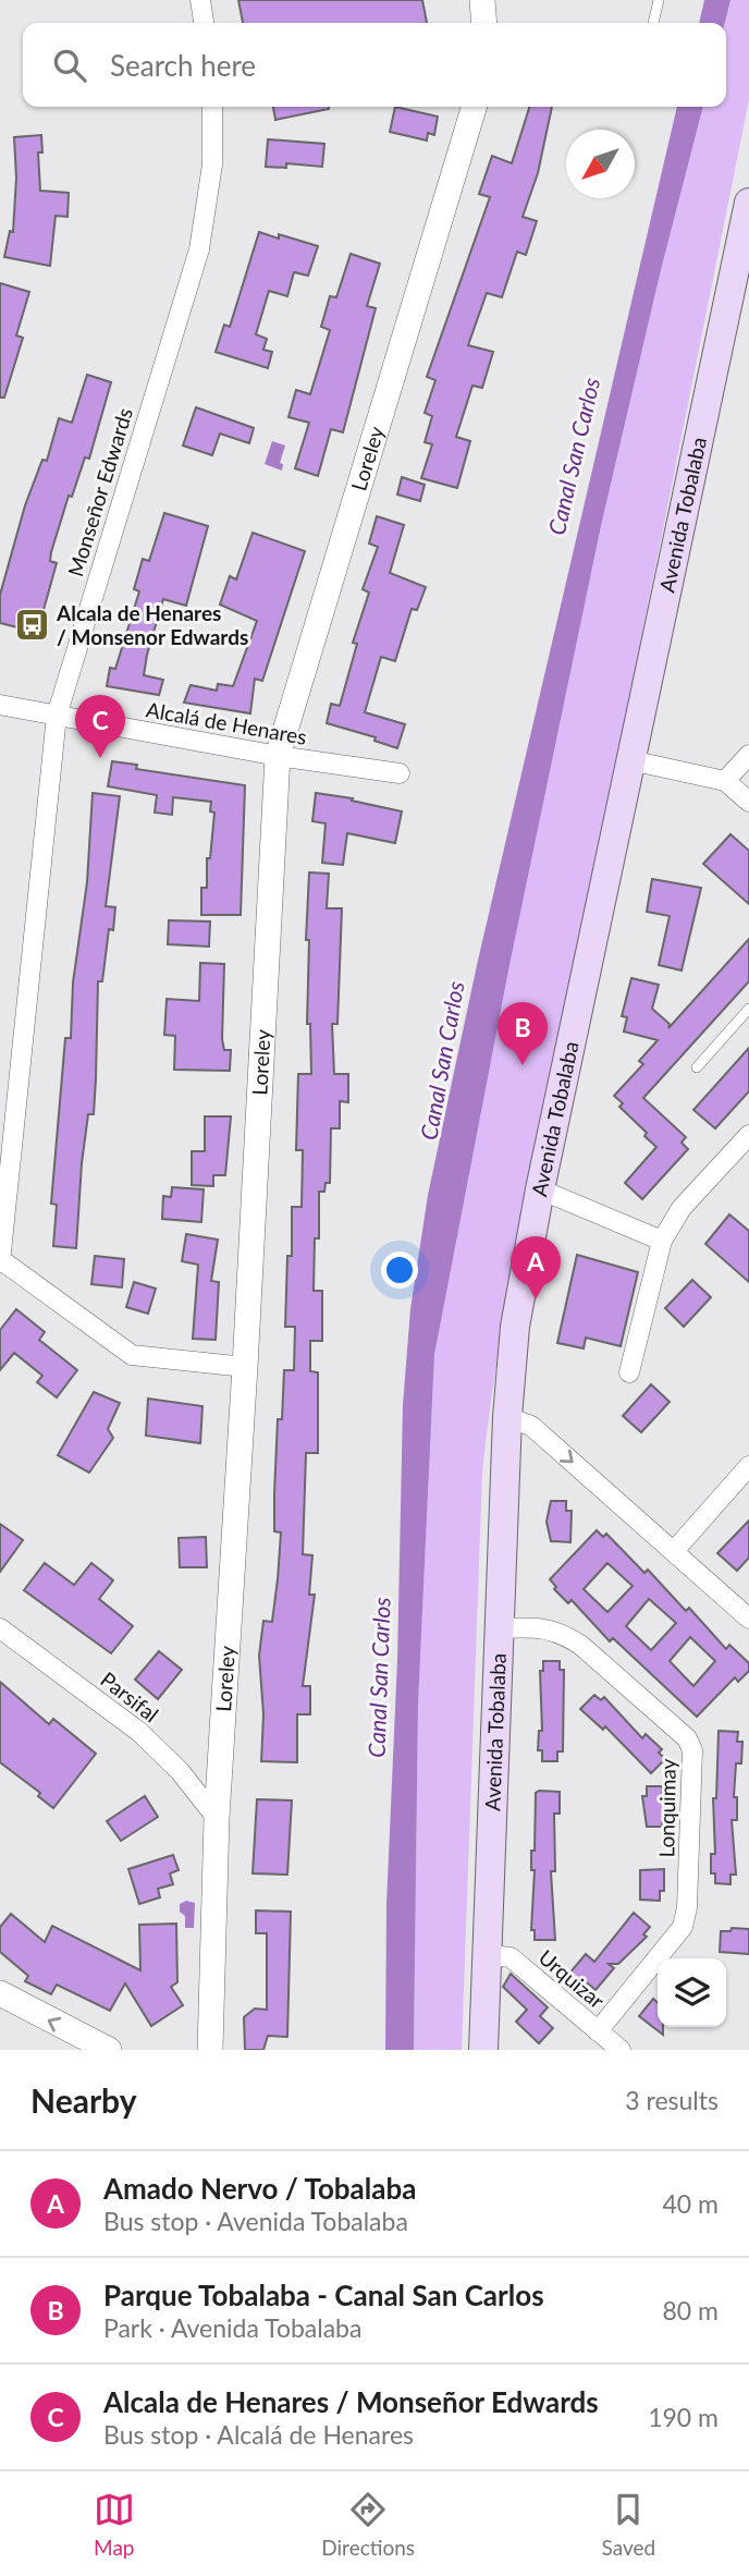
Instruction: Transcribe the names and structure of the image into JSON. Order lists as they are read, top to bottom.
{
  "streets": {
    "main road": ["Avenida Tobalaba"],
    "street": [
      "Loreley",
      "Monseñor Edwards",
      "Alcalá de Henares",
      "Parsifal",
      "Lonquimay",
      "Urquizar"
    ]
  },
  "crossings": [
    ["Loreley", "Alcalá de Henares"],
    ["Loreley", "Parsifal"],
    ["Monseñor Edwards", "Alcalá de Henares"],
    ["Avenida Tobalaba", "Lonquimay"],
    ["Avenida Tobalaba", "Urquizar"],
    ["Lonquimay", "Urquizar"]
  ],
  "water": ["Canal San Carlos"],
  "places": {
    "bus stop": ["Alcala de Henares / Monsenor Edwards"]
  },
  "north": "bottom left",
  "page": {
    "search": "Search here",
    "pins": ["C", "B", "A"],
    "heading": ["Nearby", "3 results"],
    "list": [
      {
        "mark": "A",
        "name": "Amado Nervo / Tobalaba",
        "note": "Bus stop · Avenida Tobalaba",
        "value": "40 m"
      },
      {
        "mark": "B",
        "name": "Parque Tobalaba - Canal San Carlos",
        "note": "Park · Avenida Tobalaba",
        "value": "80 m"
      },
      {
        "mark": "C",
        "name": "Alcala de Henares / Monseñor Edwards",
        "note": "Bus stop · Alcalá de Henares",
        "value": "190 m"
      }
    ],
    "nav": ["Map", "Directions", "Saved"]
  }
}
